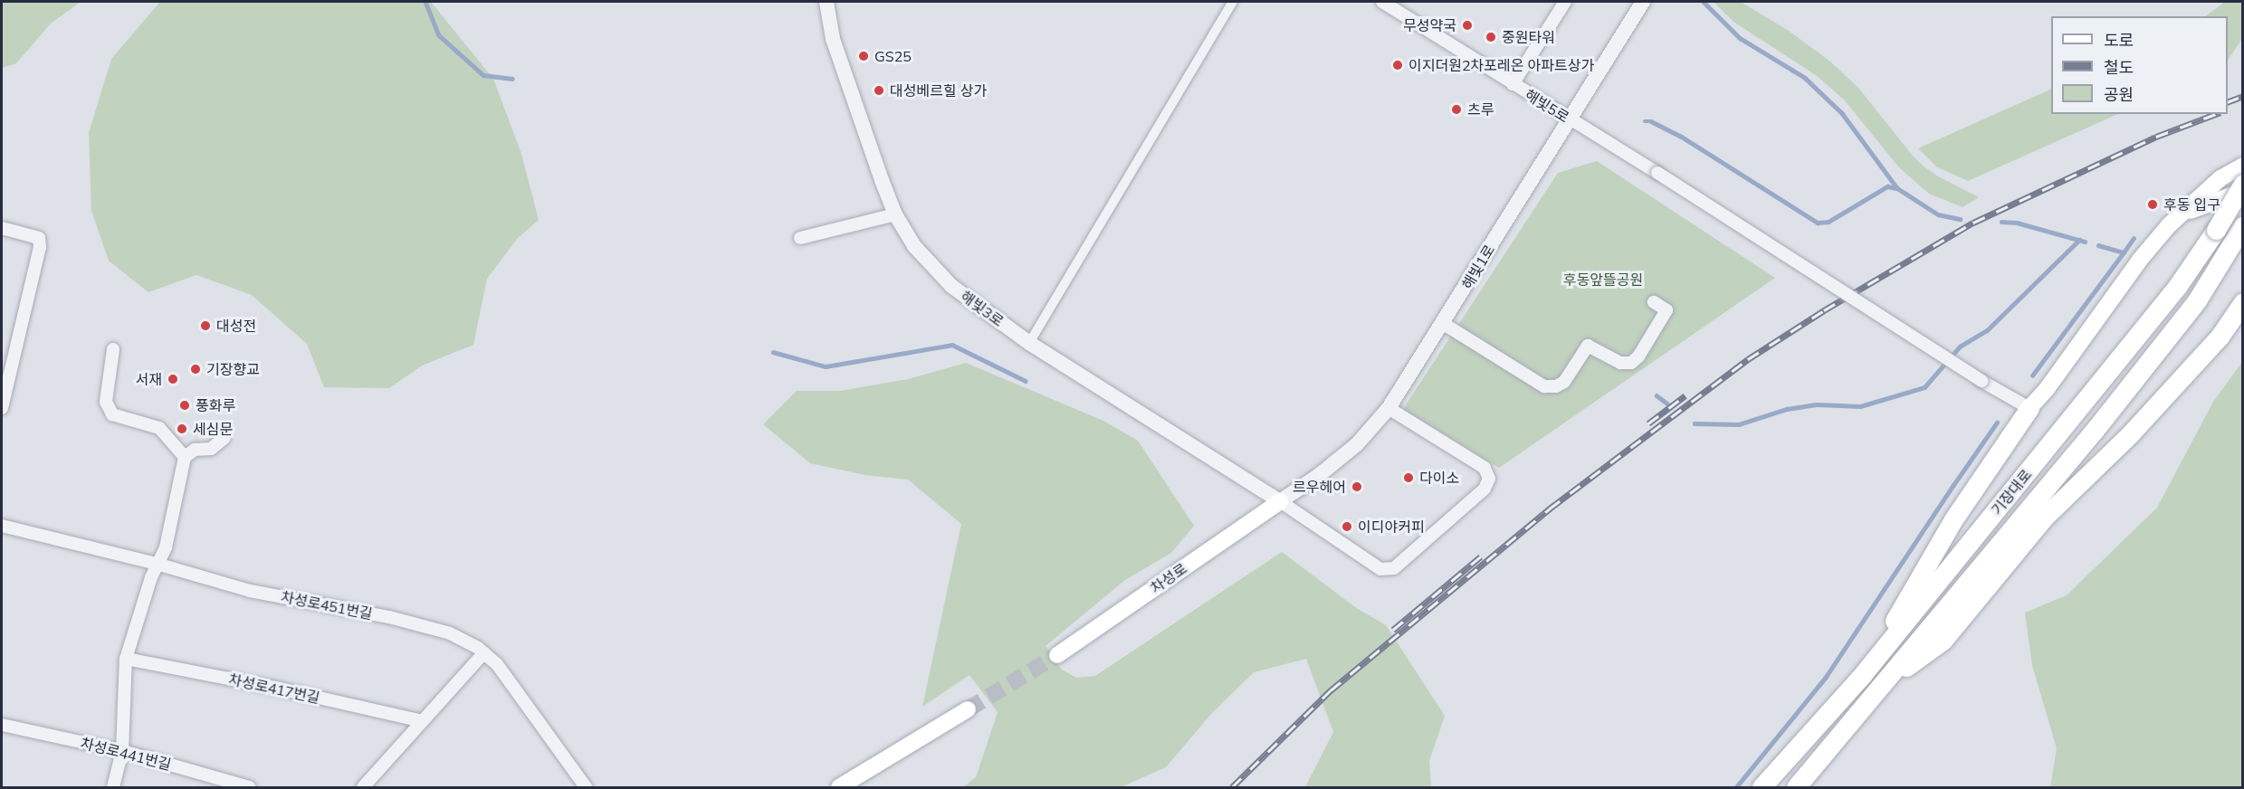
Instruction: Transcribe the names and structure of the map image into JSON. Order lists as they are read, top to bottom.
{
  "streets": {
    "main road": ["기장대로", "차성로"],
    "street": [
      "해빛5로",
      "해빛1로",
      "해빛3로",
      "차성로451번길",
      "차성로417번길",
      "차성로441번길"
    ]
  },
  "crossings": [
    ["해빛5로", "해빛1로"],
    ["해빛1로", "해빛3로"],
    ["해빛1로", "차성로"],
    ["해빛3로", "차성로"]
  ],
  "parks": ["후동앞뜰공원"],
  "places": [
    "무성약국",
    "중원타워",
    "GS25",
    "이지더원2차포레온 아파트상가",
    "대성베르힐 상가",
    "츠루",
    "후동 입구",
    "대성전",
    "기장향교",
    "서재",
    "풍화루",
    "세심문",
    "다이소",
    "르우헤어",
    "이디야커피"
  ],
  "legend": ["도로", "철도", "공원"]
}
